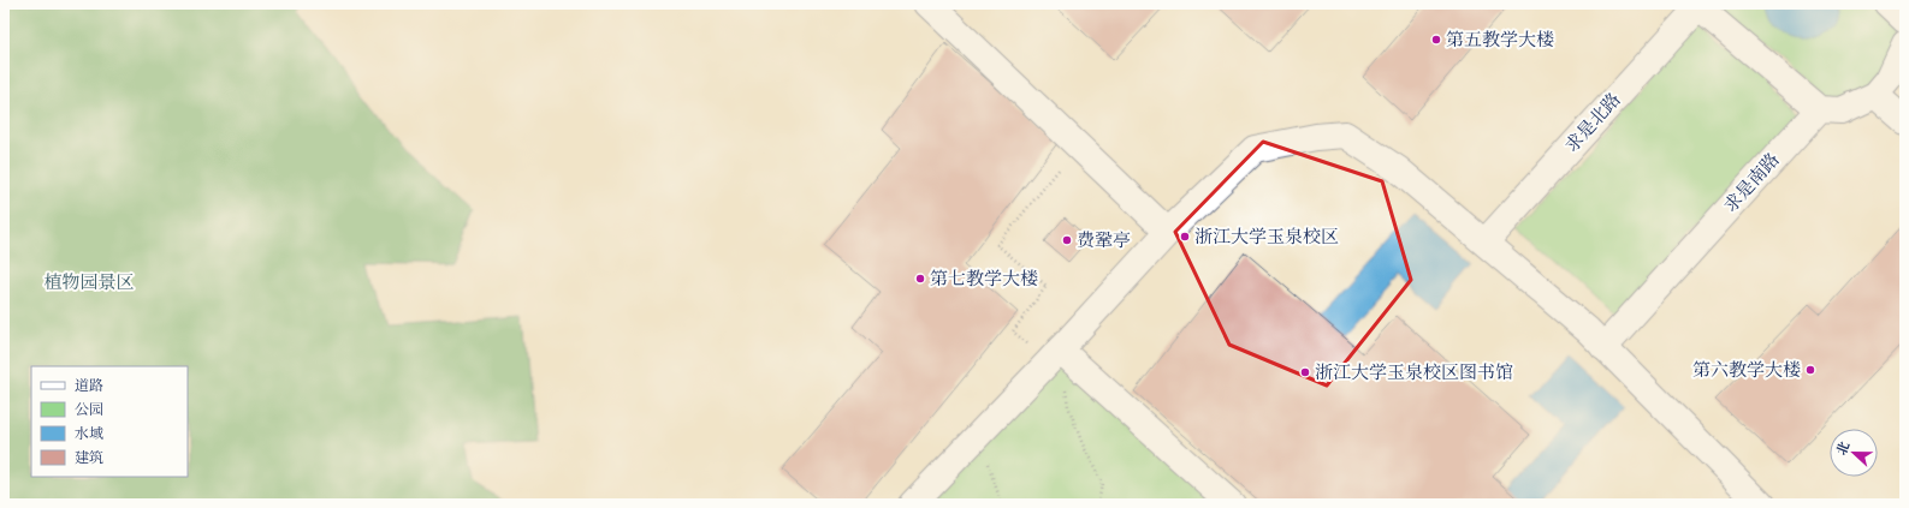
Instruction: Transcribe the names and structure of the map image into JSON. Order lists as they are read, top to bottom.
{
  "streets": {
    "street": ["求是北路", "求是南路"]
  },
  "parks": ["植物园景区"],
  "places": [
    "第五教学大楼",
    "浙江大学玉泉校区",
    "费鞏亭",
    "第七教学大楼",
    "第六教学大楼",
    "浙江大学玉泉校区图书馆"
  ],
  "legend": [
    "道路",
    "公园",
    "水域",
    "建筑"
  ],
  "north": "left"
}
